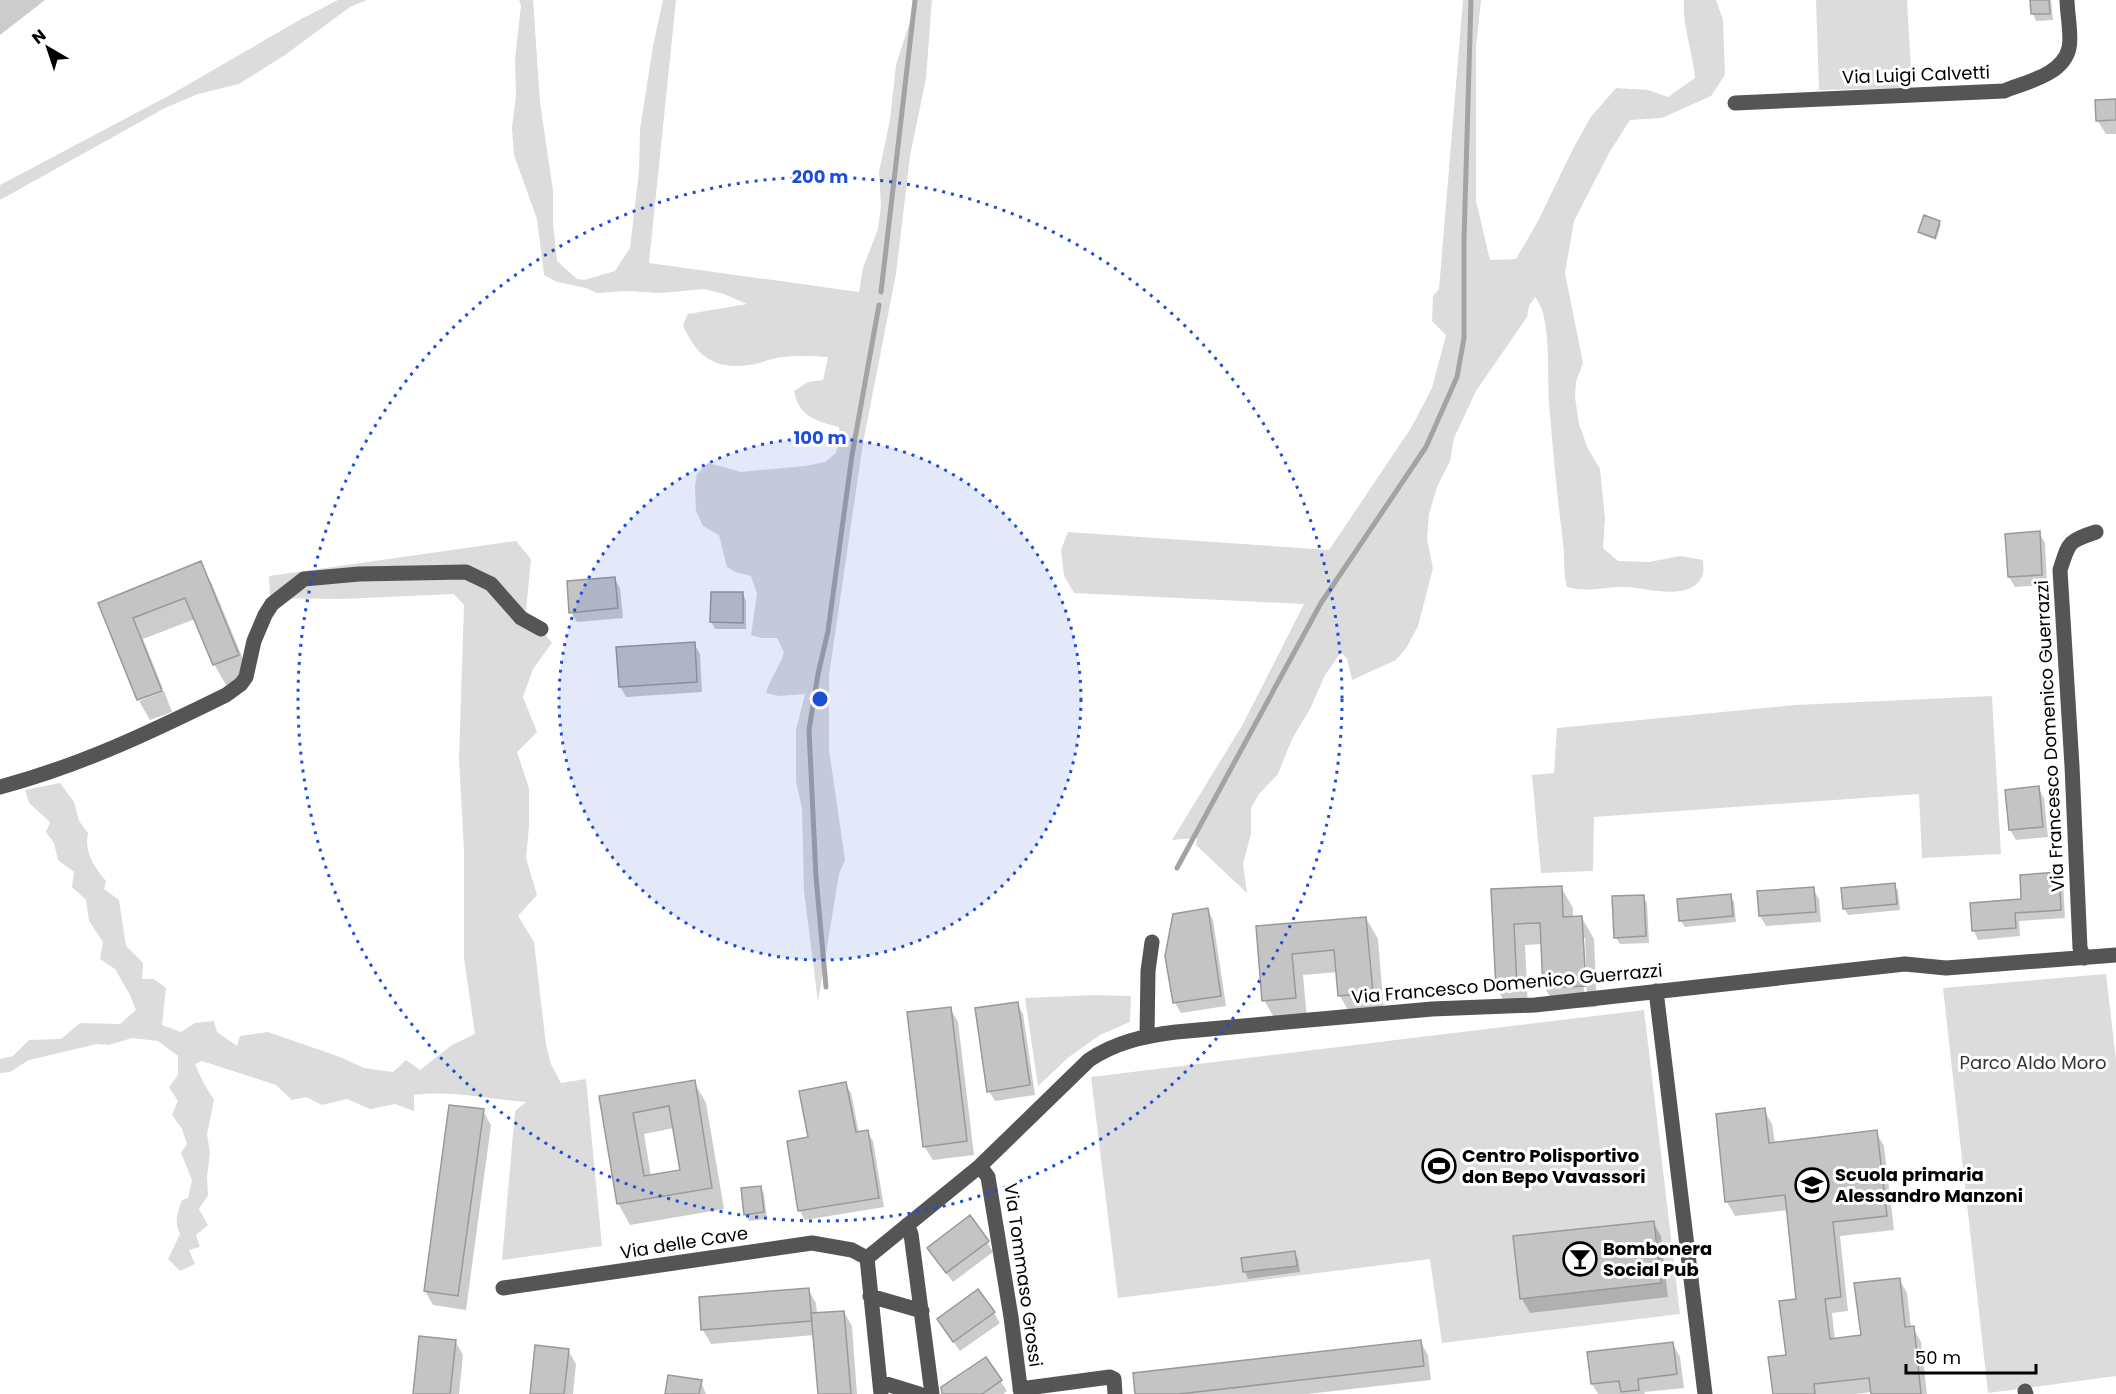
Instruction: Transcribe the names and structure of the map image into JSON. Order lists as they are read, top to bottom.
{
  "streets": {
    "street": [
      "Via Luigi Calvetti",
      "Via Francesco Domenico Guerrazzi",
      "Via delle Cave",
      "Via Tommaso Grossi"
    ]
  },
  "crossings": [
    ["Via Francesco Domenico Guerrazzi", "Via Tommaso Grossi"]
  ],
  "parks": ["Parco Aldo Moro"],
  "places": {
    "sports": ["Centro Polisportivo don Bepo Vavassori"],
    "school or university": ["Scuola primaria Alessandro Manzoni"],
    "bar": ["Bombonera Social Pub"]
  },
  "scale_bar": "50 m",
  "north": "top left",
  "rings": ["200 m", "100 m"]
}
